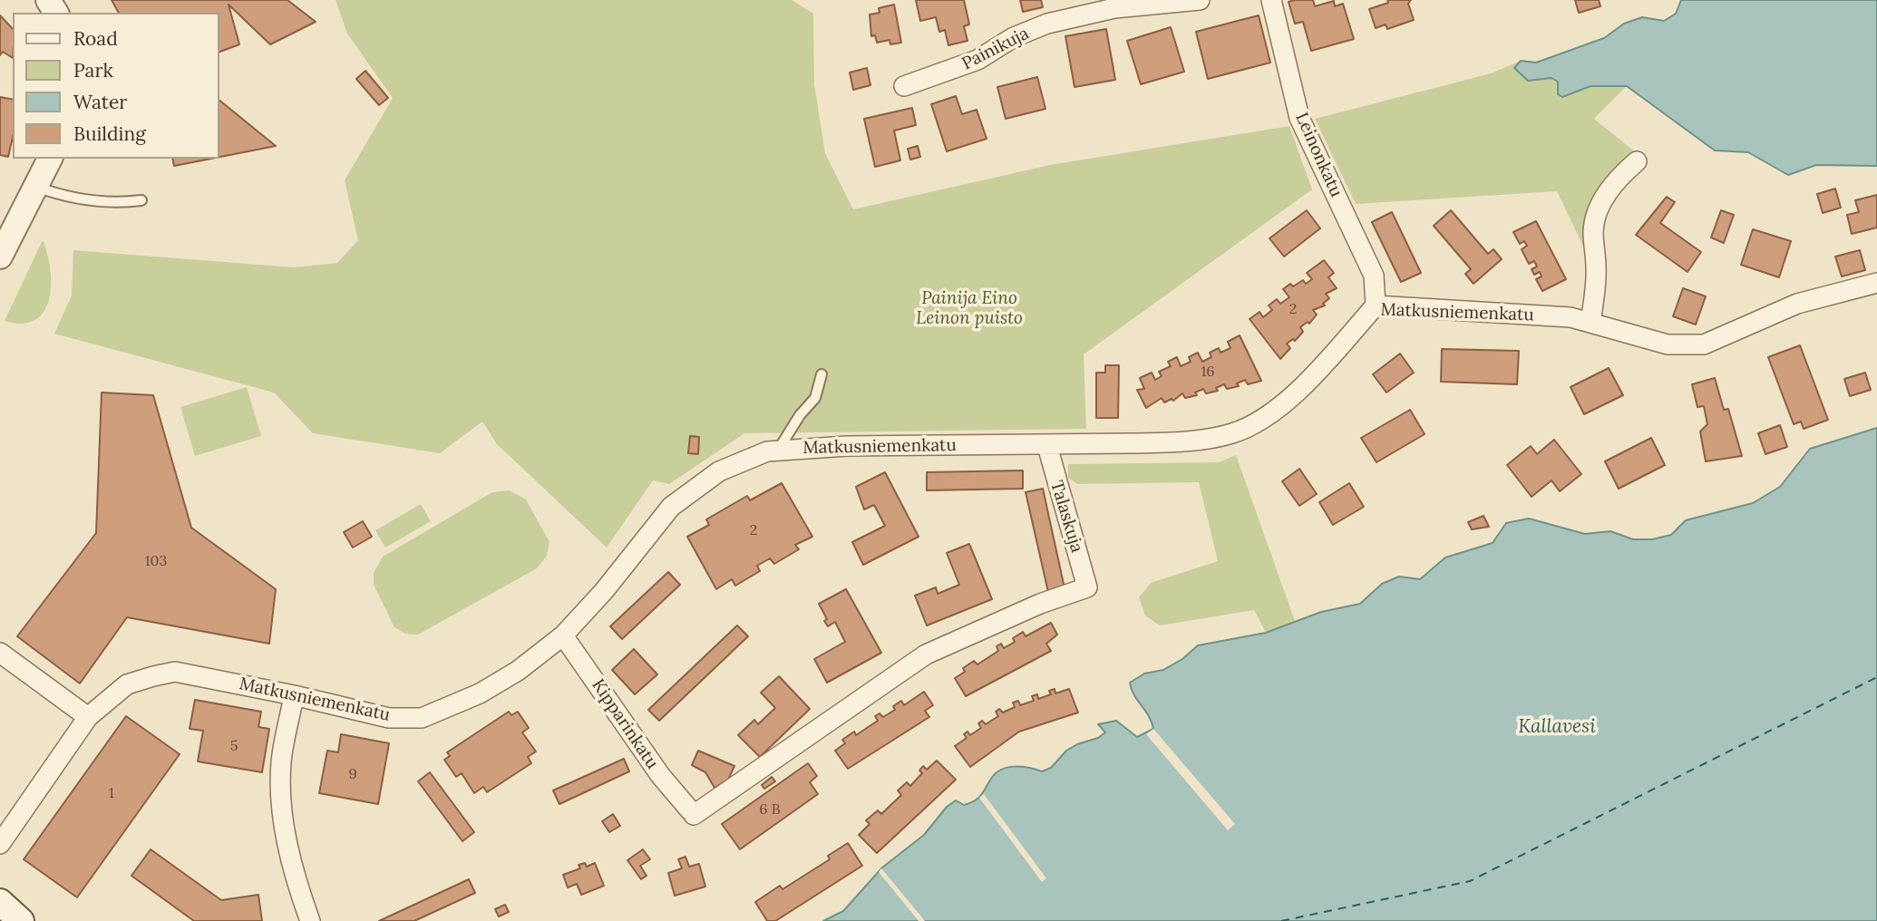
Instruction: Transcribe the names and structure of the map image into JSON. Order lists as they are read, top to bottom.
{
  "streets": {
    "street": [
      "Painikuja",
      "Leinonkatu",
      "Matkusniemenkatu",
      "Talaskuja",
      "Kipparinkatu"
    ]
  },
  "crossings": [
    ["Leinonkatu", "Matkusniemenkatu"],
    ["Matkusniemenkatu", "Talaskuja"],
    ["Matkusniemenkatu", "Kipparinkatu"],
    ["Talaskuja", "Kipparinkatu"]
  ],
  "water": ["Kallavesi"],
  "parks": ["Painija Eino Leinon puisto"],
  "house_numbers": [
    "2",
    "16",
    "2",
    "103",
    "5",
    "9",
    "1",
    "6 B"
  ],
  "legend": [
    "Road",
    "Park",
    "Water",
    "Building"
  ]
}
